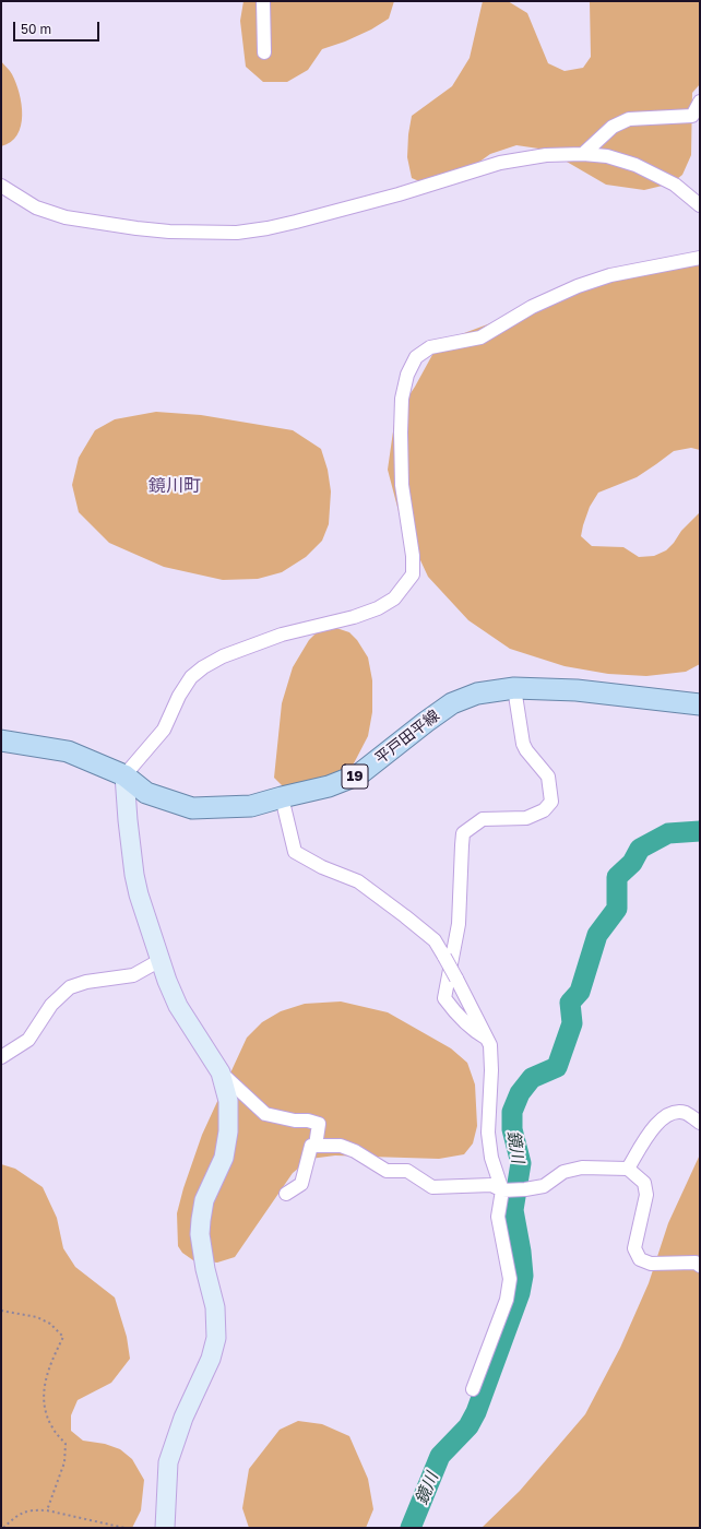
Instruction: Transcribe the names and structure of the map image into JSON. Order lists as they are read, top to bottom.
{
  "streets": {
    "main road": ["平戸田平線", "19"]
  },
  "districts": ["鏡川町"],
  "water": ["鏡川"],
  "scale_bar": "50 m"
}
